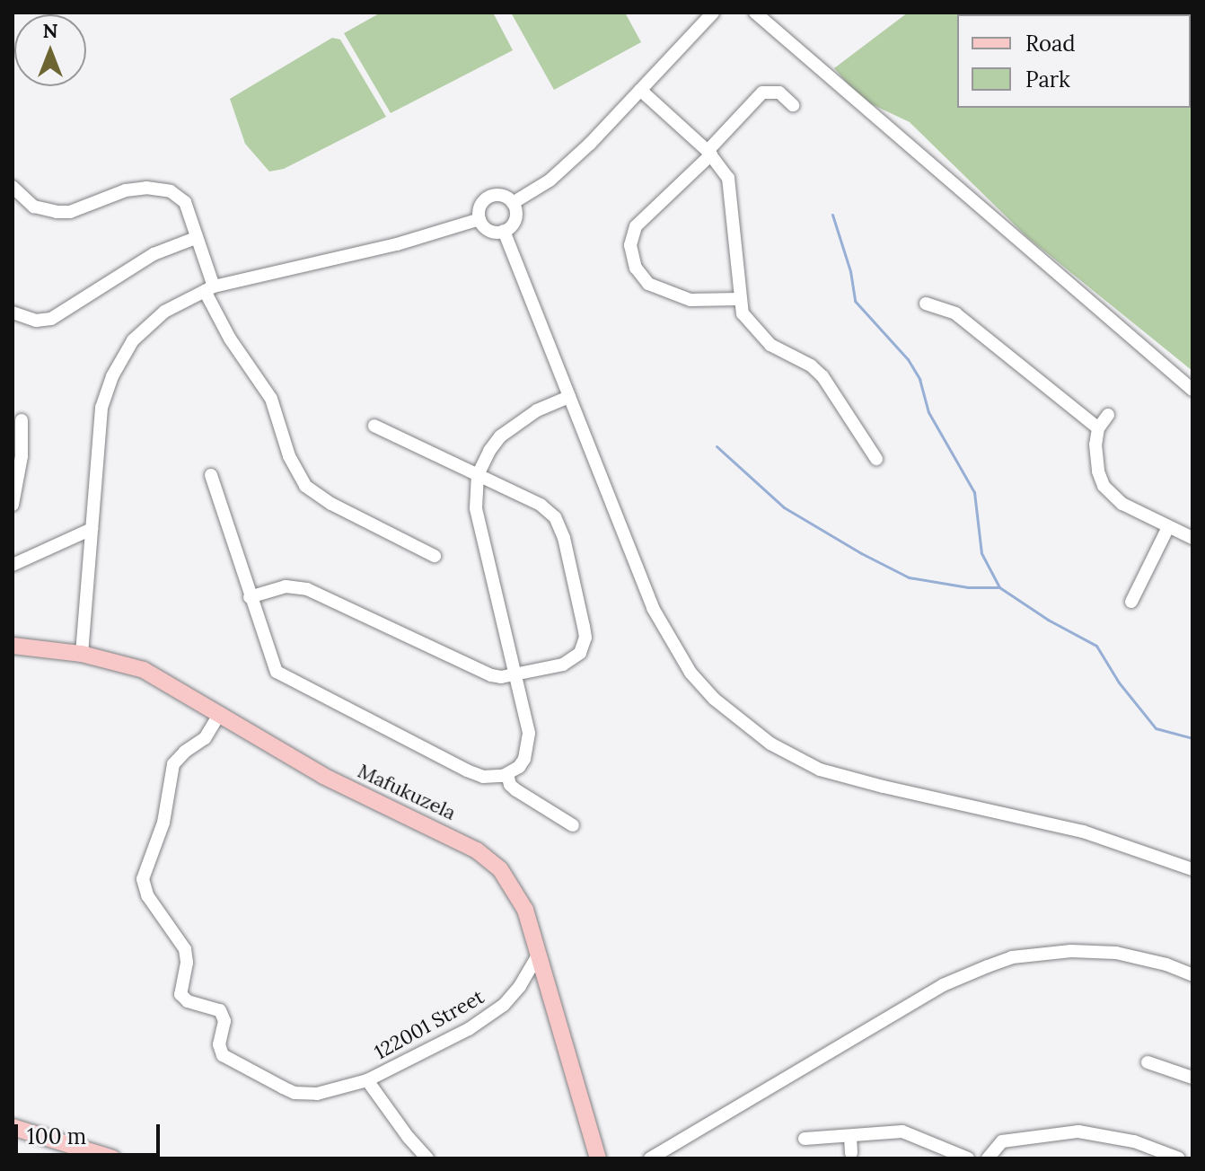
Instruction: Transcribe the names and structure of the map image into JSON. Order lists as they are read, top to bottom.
{
  "streets": {
    "main road": ["Mafukuzela"],
    "street": ["122001 Street"]
  },
  "crossings": [
    ["Mafukuzela", "122001 Street"]
  ],
  "legend": ["Road", "Park"],
  "scale_bar": "100 m",
  "north": "top"
}
